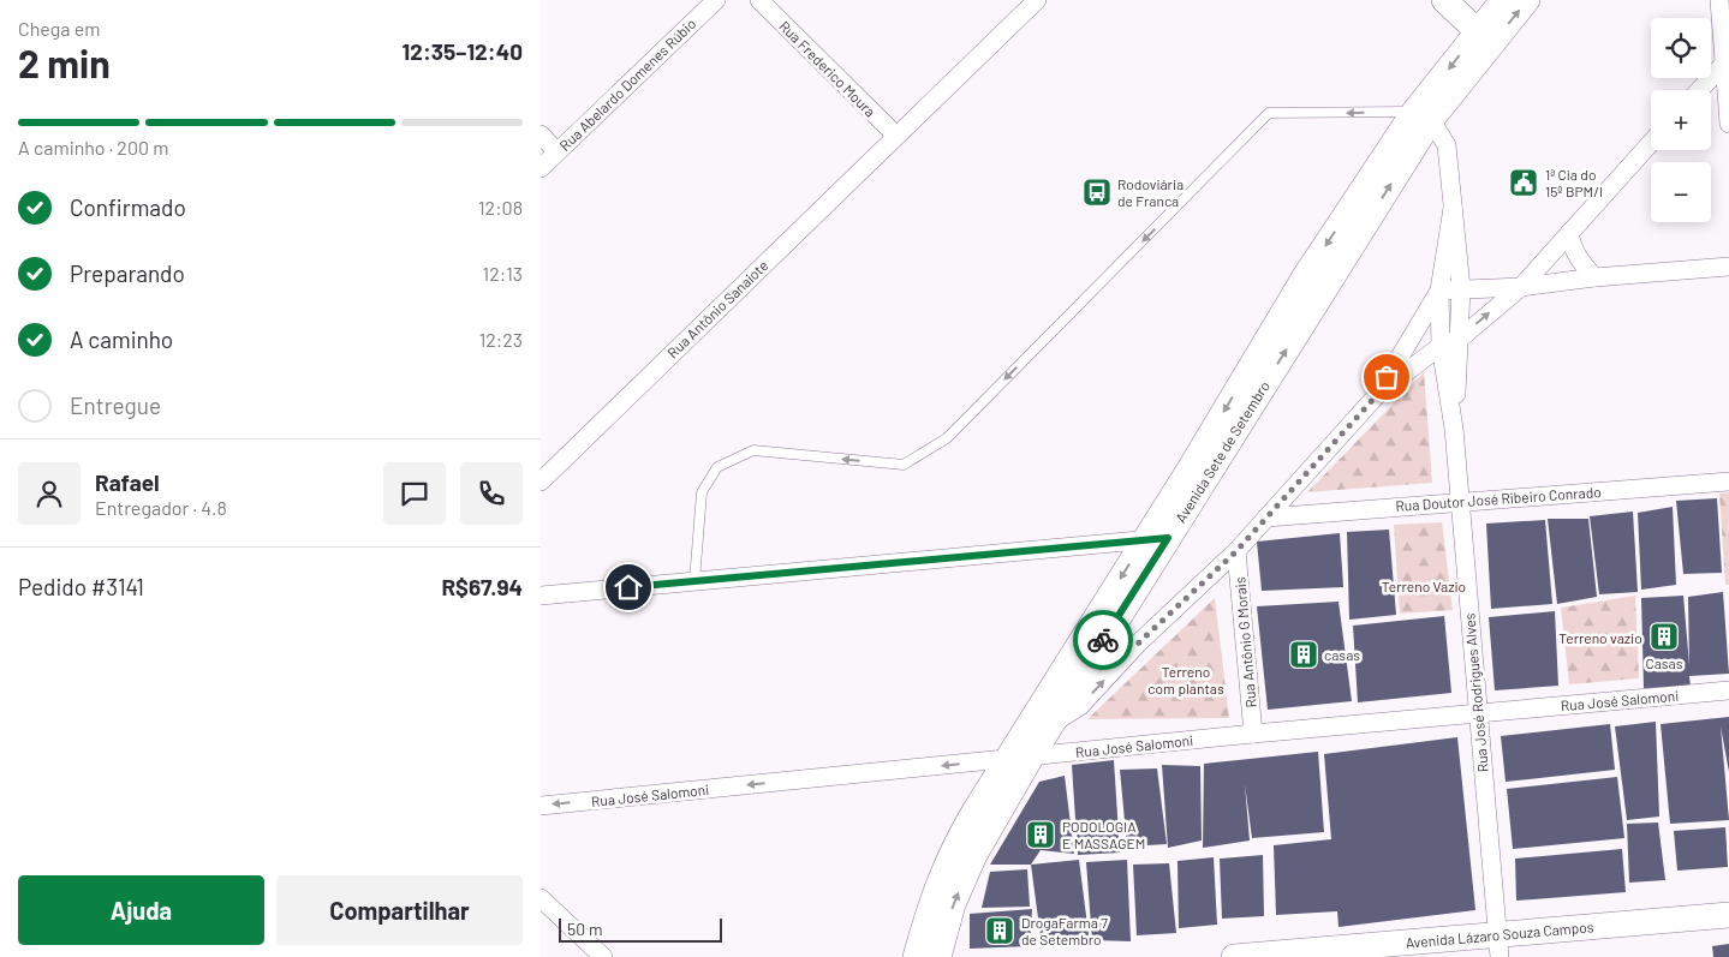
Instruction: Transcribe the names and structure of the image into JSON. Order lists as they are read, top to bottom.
{
  "streets": {
    "street": [
      "Rua Frederico Moura",
      "Rua Abelardo Domenes Rúbio",
      "Rua Antônio Sanaiote",
      "Avenida Sete de Setembro",
      "Rua Doutor José Ribeiro Conrado",
      "Rua Antônio G Morais",
      "Rua José Rodrigues Alves",
      "Rua José Salomoni",
      "Avenida Lázaro Souza Campos"
    ]
  },
  "crossings": [
    ["Rua Frederico Moura", "Rua Antônio Sanaiote"],
    ["Avenida Sete de Setembro", "Rua José Rodrigues Alves"],
    ["Avenida Sete de Setembro", "Rua José Salomoni"],
    ["Rua Doutor José Ribeiro Conrado", "Rua José Rodrigues Alves"],
    ["Rua Antônio G Morais", "Rua José Salomoni"],
    ["Rua José Rodrigues Alves", "Rua José Salomoni"],
    ["Rua José Rodrigues Alves", "Avenida Lázaro Souza Campos"]
  ],
  "one_way": ["Rua José Salomoni"],
  "parks": ["Terreno Vazio", "Terreno vazio", "Terreno com plantas"],
  "places": {
    "public building": ["1ª Cia do 15º BPM/I"],
    "bus stop": ["Rodoviária de Franca"],
    "building": [
      "Casas",
      "casas",
      "PODOLOGIA E MASSAGEM",
      "DrogaFarma 7 de Setembro"
    ]
  },
  "scale_bar": "50 m",
  "page": {
    "heading": ["2 min", "Chega em", "12:35–12:40"],
    "panel": [
      "Rafael",
      "Entregador · 4.8",
      "Pedido #3141",
      "R$67.94"
    ],
    "map_buttons": ["+", "−"],
    "bar": "A caminho · 200 m",
    "list": [
      ["Confirmado", "12:08"],
      ["Preparando", "12:13"],
      ["A caminho", "12:23"],
      "Entregue"
    ],
    "buttons": ["Ajuda", "Compartilhar"],
    "scale": "50 m"
  }
}
